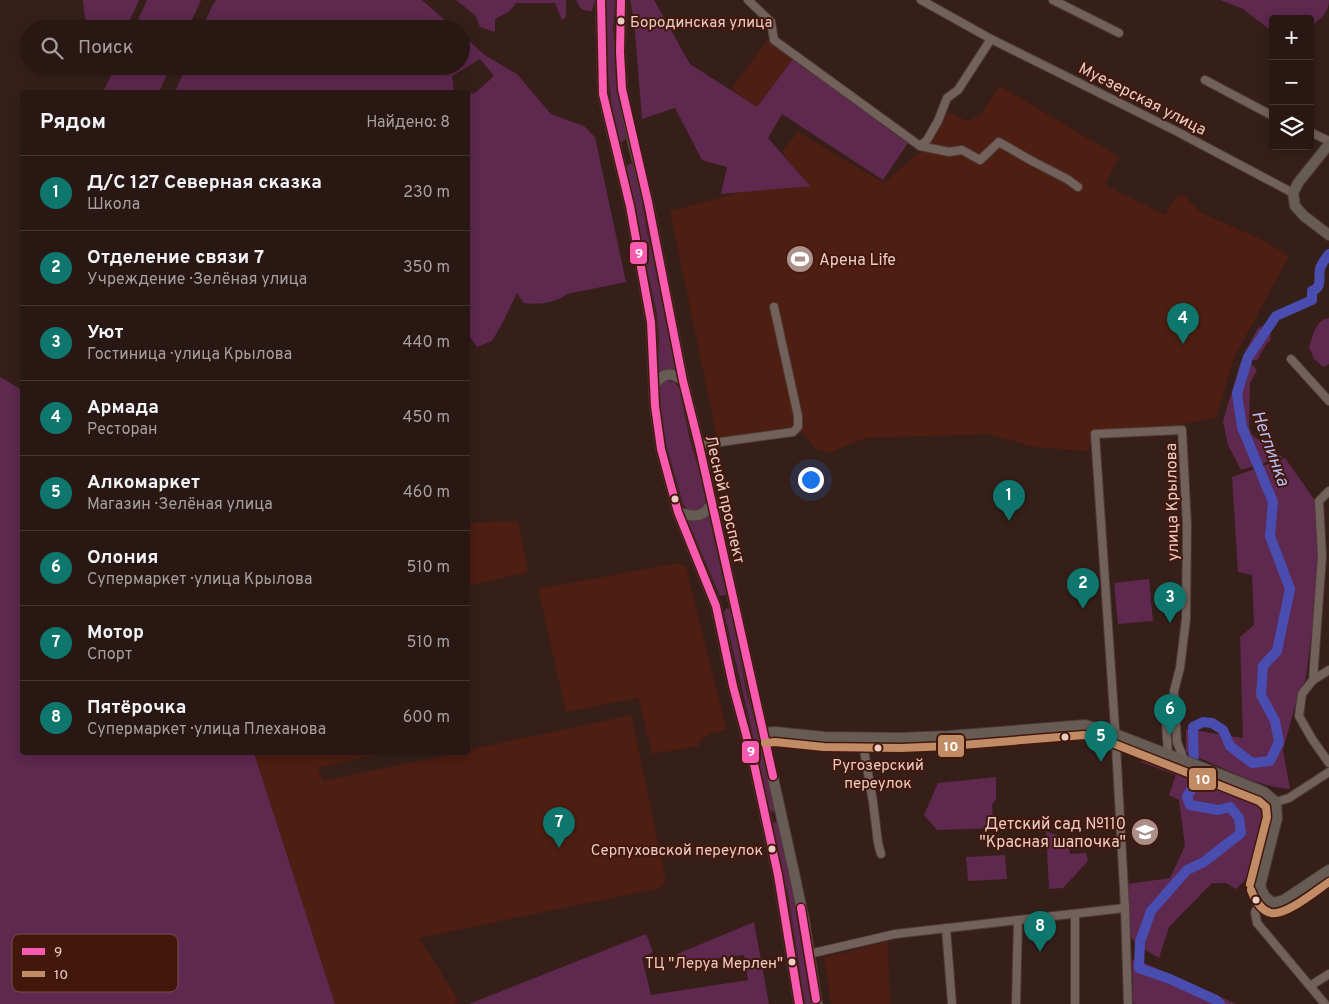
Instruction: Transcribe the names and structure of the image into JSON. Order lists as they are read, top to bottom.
{
  "streets": {
    "main road": ["Лесной проспект"],
    "street": ["Муезерская улица", "улица Крылова"]
  },
  "water": ["Неглинка"],
  "places": {
    "other": [
      "Бородинская улица",
      "Ругозерский переулок",
      "Серпуховской переулок",
      "ТЦ \"Леруа Мерлен\""
    ],
    "sports": ["Арена Life"],
    "school or university": ["Детский сад №110 \"Красная шапочка\""]
  },
  "lines": ["transit line 9", "transit line 10"],
  "legend": ["9", "10"],
  "page": {
    "map_buttons": ["+", "−"],
    "search": "Поиск",
    "heading": ["Рядом", "Найдено: 8"],
    "list": [
      {
        "mark": "1",
        "name": "Д/С 127 Северная сказка",
        "note": "Школа",
        "value": "230 m"
      },
      {
        "mark": "2",
        "name": "Отделение связи 7",
        "note": "Учреждение · Зелёная улица",
        "value": "350 m"
      },
      {
        "mark": "3",
        "name": "Уют",
        "note": "Гостиница · улица Крылова",
        "value": "440 m"
      },
      {
        "mark": "4",
        "name": "Армада",
        "note": "Ресторан",
        "value": "450 m"
      },
      {
        "mark": "5",
        "name": "Алкомаркет",
        "note": "Магазин · Зелёная улица",
        "value": "460 m"
      },
      {
        "mark": "6",
        "name": "Олония",
        "note": "Супермаркет · улица Крылова",
        "value": "510 m"
      },
      {
        "mark": "7",
        "name": "Мотор",
        "note": "Спорт",
        "value": "510 m"
      },
      {
        "mark": "8",
        "name": "Пятёрочка",
        "note": "Супермаркет · улица Плеханова",
        "value": "600 m"
      }
    ],
    "pins": [
      "4",
      "1",
      "2",
      "3",
      "6",
      "5",
      "7",
      "8"
    ]
  }
}
